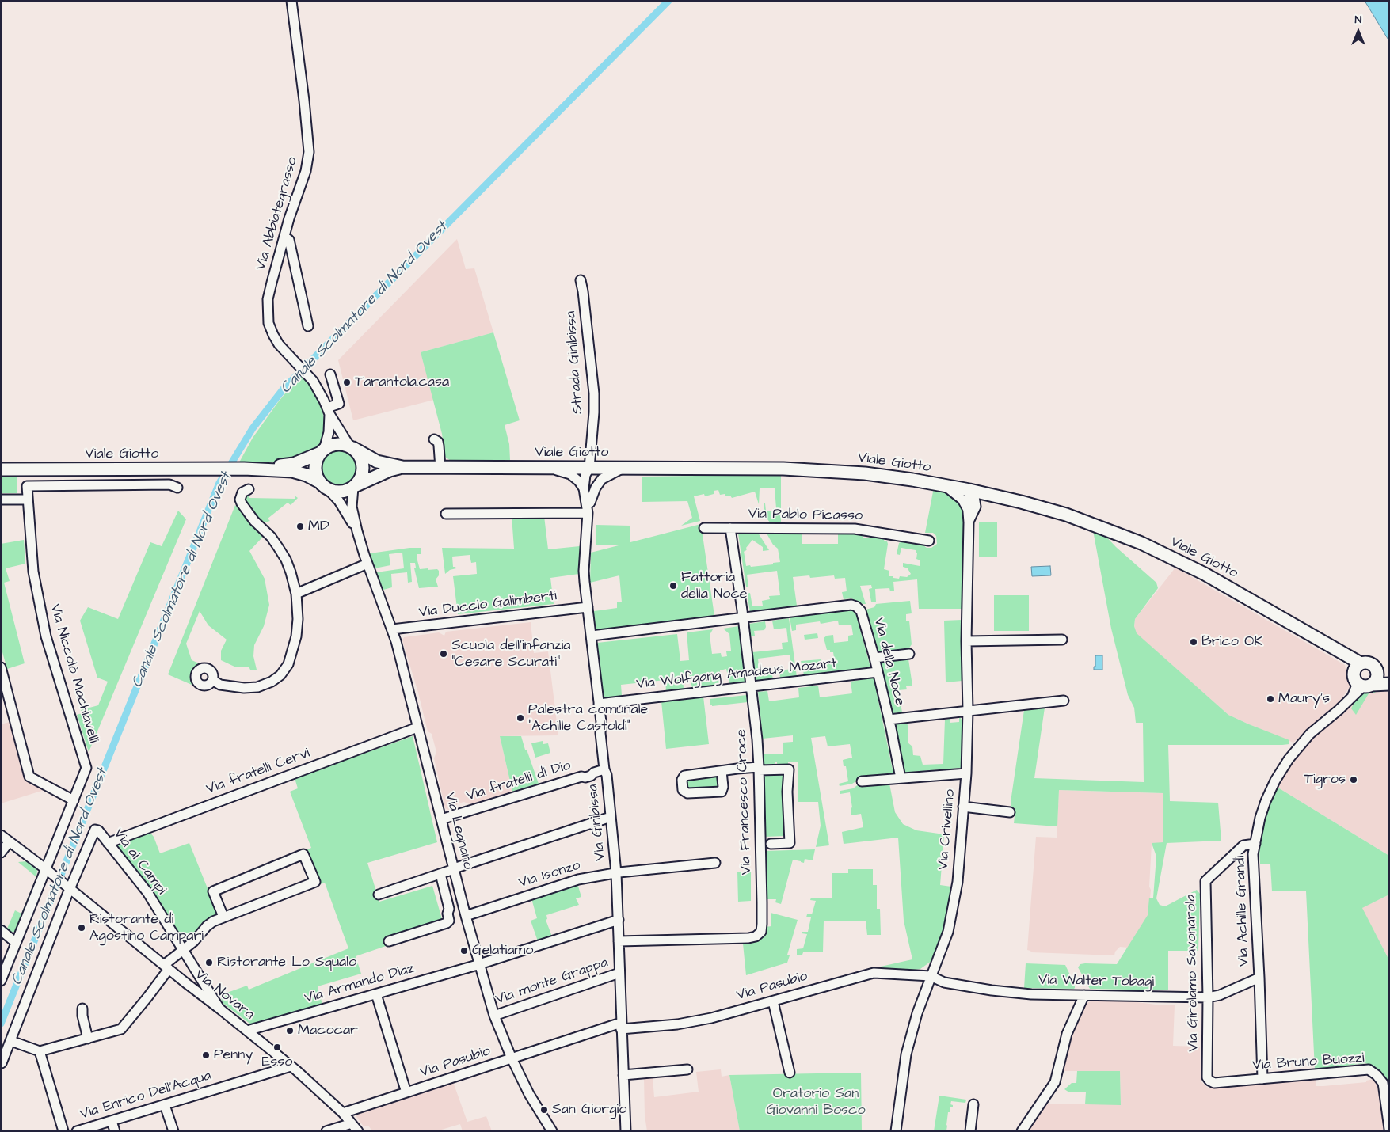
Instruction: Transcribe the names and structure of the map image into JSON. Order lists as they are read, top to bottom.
{
  "streets": {
    "main road": ["Viale Giotto"],
    "street": [
      "Via Abbiategrasso",
      "Strada Ginibissa",
      "Via Pablo Picasso",
      "Via Duccio Galimberti",
      "Via della Noce",
      "Via Niccolò Machiavelli",
      "Via Wolfgang Amadeus Mozart",
      "Via fratelli Cervi",
      "Via fratelli di Dio",
      "Via Francesco Croce",
      "Via Ginibissa",
      "Via Crivellino",
      "Via Legnano",
      "Via ai Campi",
      "Via Isonzo",
      "Via Achille Grandi",
      "Via Girolamo Savonarola",
      "Via monte Grappa",
      "Via Walter Tobagi",
      "Via Armando Diaz",
      "Via Pasubio",
      "Via Novara",
      "Via Bruno Buozzi",
      "Via Enrico Dell'Acqua"
    ]
  },
  "crossings": [
    ["Via Abbiategrasso", "Viale Giotto"],
    ["Via Abbiategrasso", "Via Legnano"],
    ["Strada Ginibissa", "Viale Giotto"],
    ["Strada Ginibissa", "Via Ginibissa"],
    ["Viale Giotto", "Via Ginibissa"],
    ["Viale Giotto", "Via Crivellino"],
    ["Viale Giotto", "Via Legnano"],
    ["Viale Giotto", "Via Achille Grandi"],
    ["Via Pablo Picasso", "Via Francesco Croce"],
    ["Via Duccio Galimberti", "Via Ginibissa"],
    ["Via Duccio Galimberti", "Via Legnano"],
    ["Via della Noce", "Via Wolfgang Amadeus Mozart"],
    ["Via della Noce", "Via Francesco Croce"],
    ["Via della Noce", "Via Ginibissa"],
    ["Via Niccolò Machiavelli", "Via Novara"],
    ["Via Wolfgang Amadeus Mozart", "Via Francesco Croce"],
    ["Via Wolfgang Amadeus Mozart", "Via Ginibissa"],
    ["Via fratelli Cervi", "Via Legnano"],
    ["Via fratelli Cervi", "Via ai Campi"],
    ["Via fratelli di Dio", "Via Ginibissa"],
    ["Via fratelli di Dio", "Via Legnano"],
    ["Via Francesco Croce", "Via Ginibissa"],
    ["Via Ginibissa", "Via Isonzo"],
    ["Via Ginibissa", "Via monte Grappa"],
    ["Via Ginibissa", "Via Armando Diaz"],
    ["Via Ginibissa", "Via Pasubio"],
    ["Via Crivellino", "Via Walter Tobagi"],
    ["Via Crivellino", "Via Pasubio"],
    ["Via Legnano", "Via Isonzo"],
    ["Via Legnano", "Via monte Grappa"],
    ["Via Legnano", "Via Armando Diaz"],
    ["Via Legnano", "Via Pasubio"],
    ["Via ai Campi", "Via Novara"],
    ["Via Achille Grandi", "Via Girolamo Savonarola"],
    ["Via Achille Grandi", "Via Walter Tobagi"],
    ["Via Achille Grandi", "Via Bruno Buozzi"],
    ["Via Girolamo Savonarola", "Via Walter Tobagi"],
    ["Via Girolamo Savonarola", "Via Bruno Buozzi"],
    ["Via Walter Tobagi", "Via Pasubio"],
    ["Via Armando Diaz", "Via Novara"],
    ["Via Pasubio", "Via Novara"],
    ["Via Novara", "Via Enrico Dell'Acqua"]
  ],
  "water": ["Canale Scolmatore di Nord Ovest"],
  "parks": ["Oratorio San Giovanni Bosco"],
  "places": [
    "Tarantola.casa",
    "MD",
    "Fattoria della Noce",
    "Brico OK",
    "Scuola dell'infanzia \"Cesare Scurati\"",
    "Maury's",
    "Palestra comunale \"Achille Castoldi\"",
    "Tigros",
    "Ristorante di Agostino Campari",
    "Gelatiamo",
    "Ristorante Lo Squalo",
    "Macocar",
    "Esso",
    "Penny",
    "San Giorgio"
  ],
  "north": "top"
}
